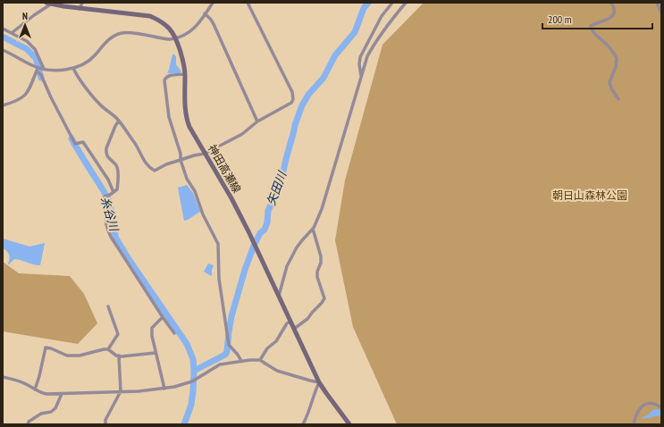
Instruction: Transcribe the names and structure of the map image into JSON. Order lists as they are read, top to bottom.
{
  "streets": {
    "main road": ["神田高瀬線"]
  },
  "water": ["矢田川", "糸谷川"],
  "parks": ["朝日山森林公園"],
  "scale_bar": "200 m",
  "north": "top"
}
